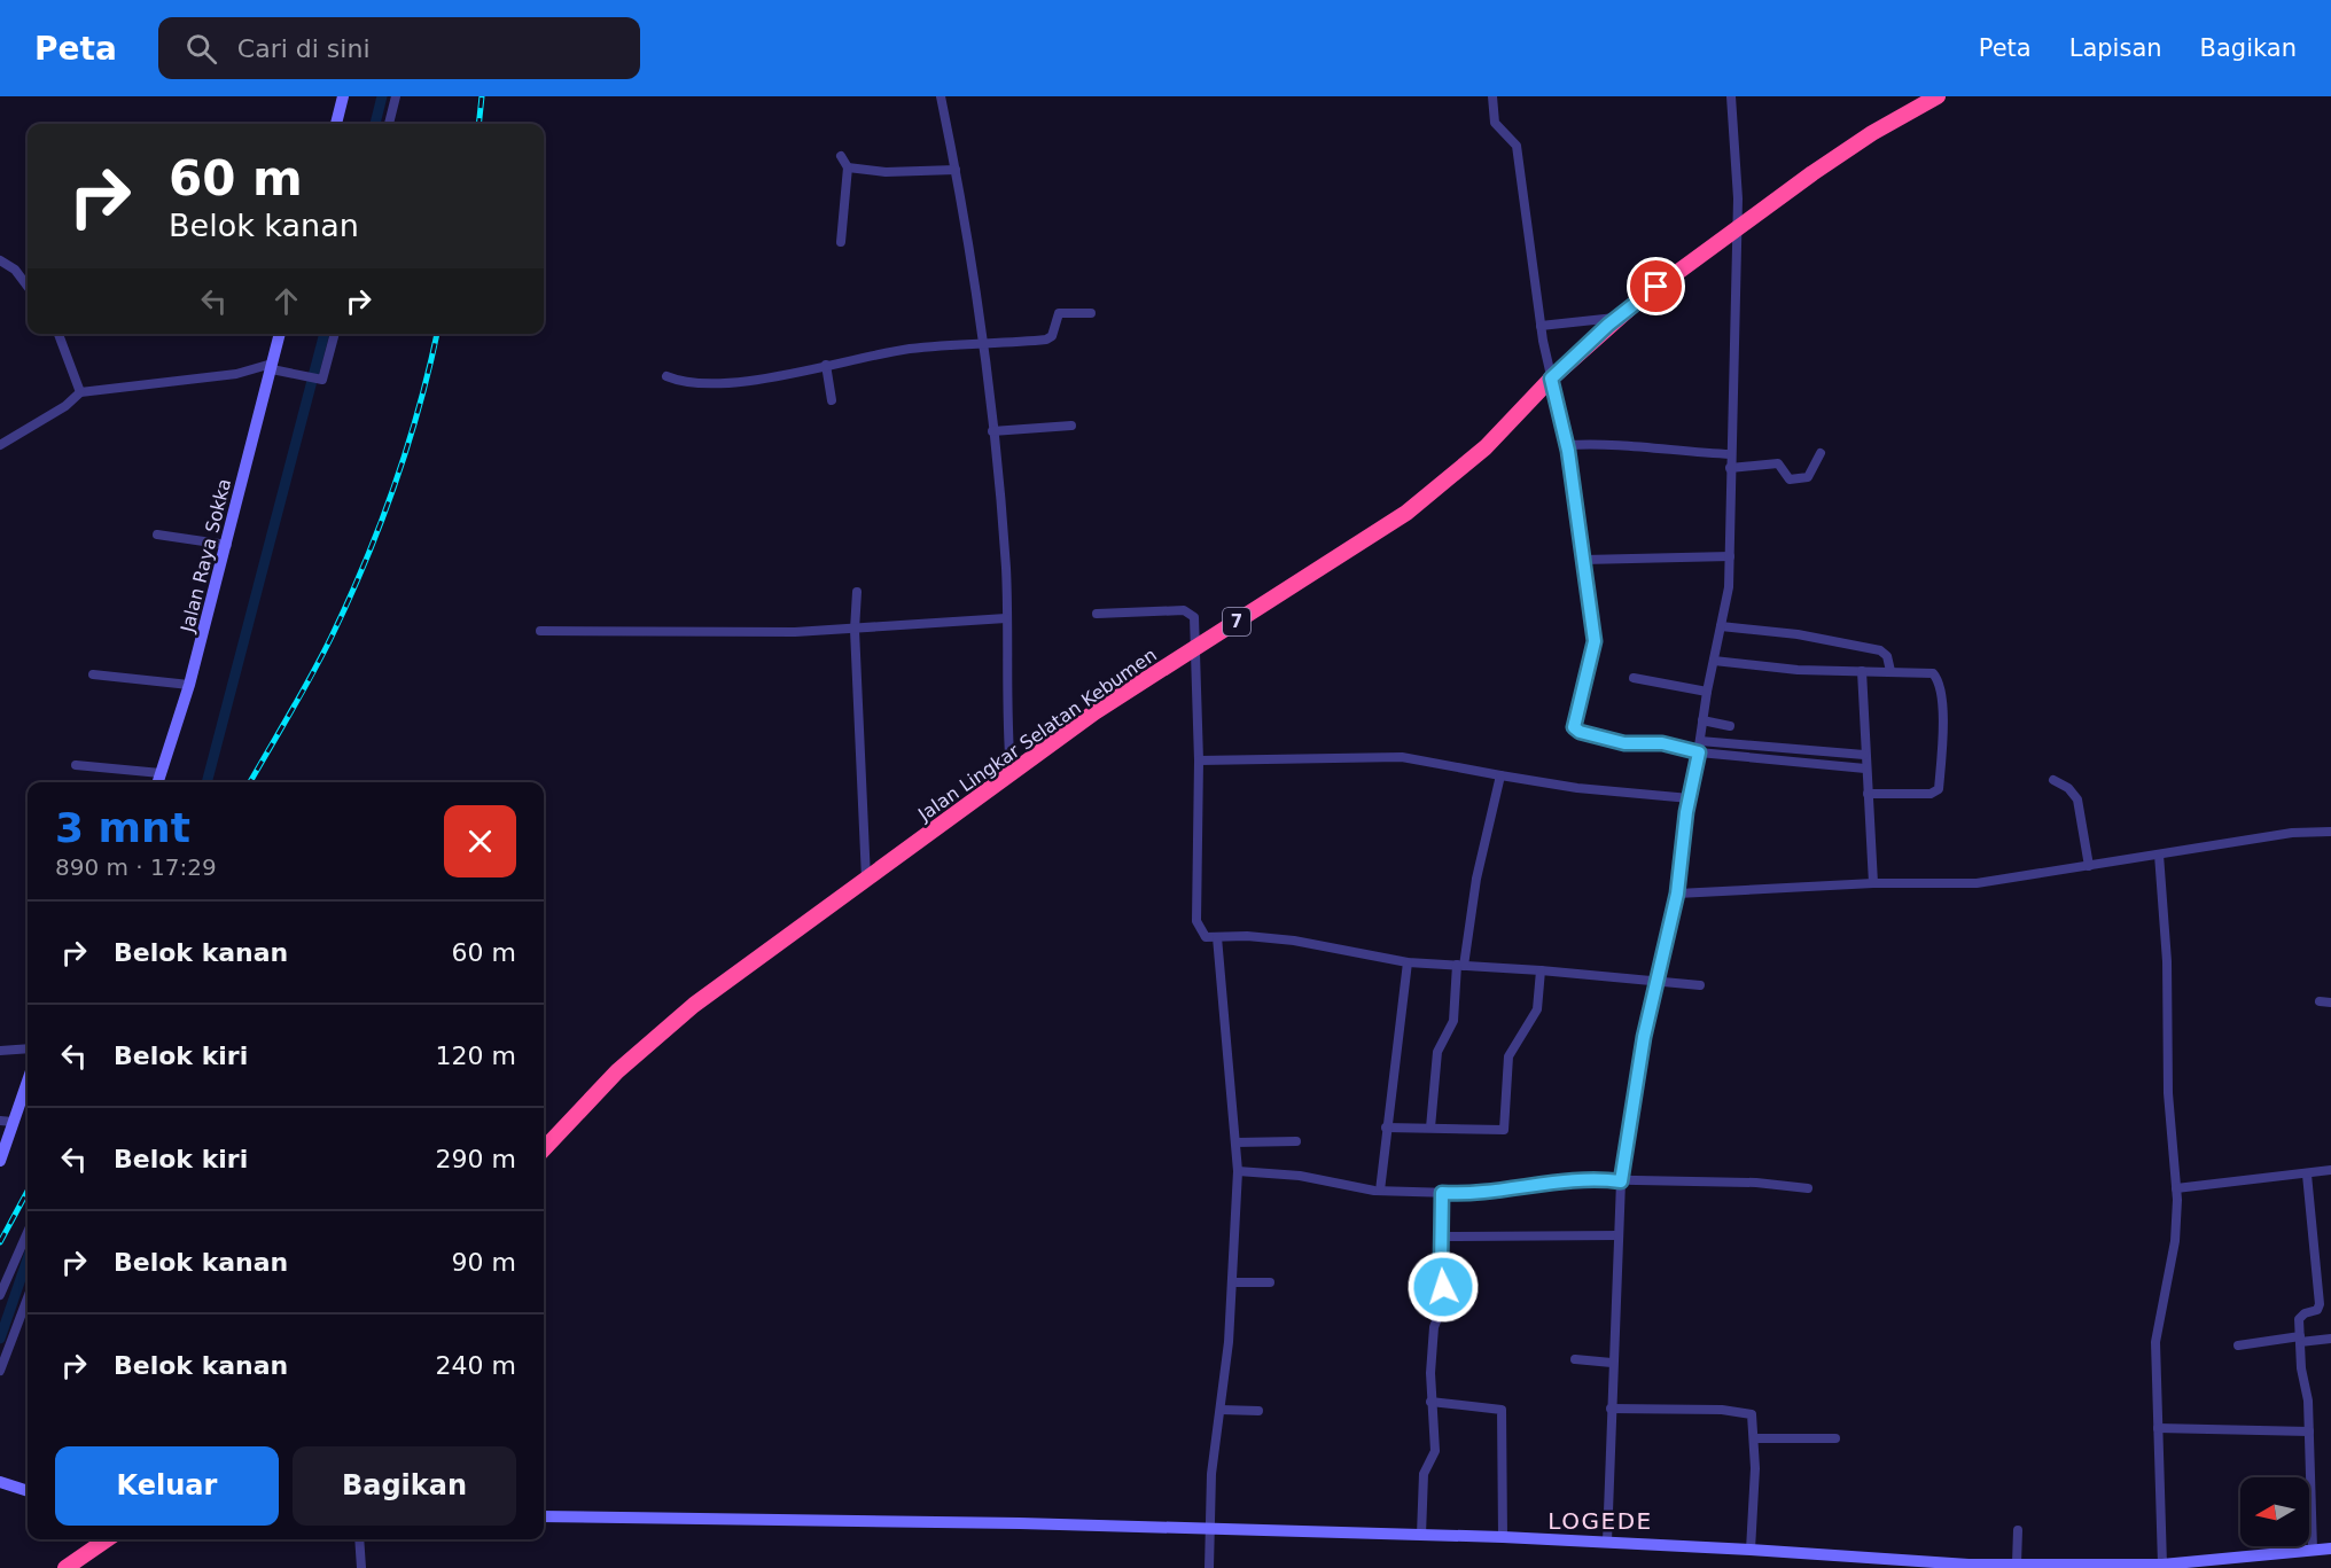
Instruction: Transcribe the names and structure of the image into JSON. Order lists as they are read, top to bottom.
{
  "streets": {
    "highway": ["7", "Jalan Lingkar Selatan Kebumen"],
    "street": ["Jalan Raya Sokka"]
  },
  "districts": ["LOGEDE"],
  "north": "left",
  "page": {
    "header": "Peta",
    "search": "Cari di sini",
    "nav": ["Peta", "Lapisan", "Bagikan"],
    "turn": ["60 m", "Belok kanan"],
    "heading": ["3 mnt", "890 m · 17:29"],
    "list": [
      {
        "name": "Belok kanan",
        "value": "60 m"
      },
      {
        "name": "Belok kiri",
        "value": "120 m"
      },
      {
        "name": "Belok kiri",
        "value": "290 m"
      },
      {
        "name": "Belok kanan",
        "value": "90 m"
      },
      {
        "name": "Belok kanan",
        "value": "240 m"
      }
    ],
    "buttons": ["Keluar", "Bagikan"]
  }
}
